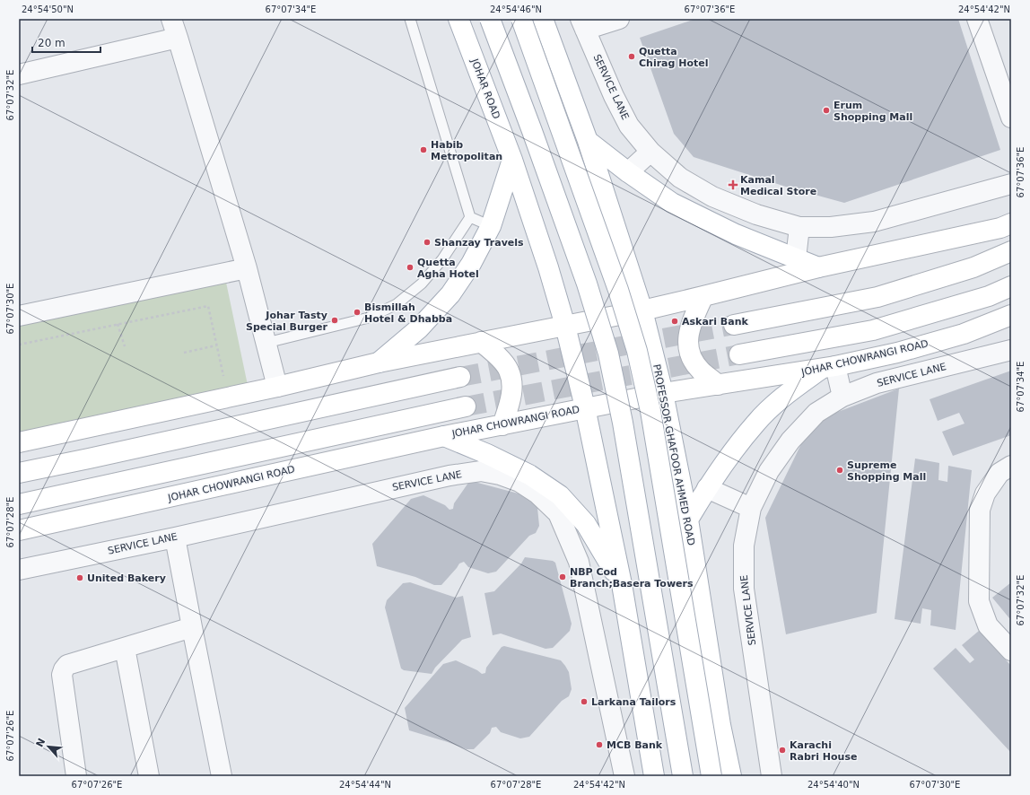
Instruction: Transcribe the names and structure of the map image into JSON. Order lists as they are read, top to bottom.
{
  "streets": {
    "main road": ["JOHAR ROAD", "JOHAR CHOWRANGI ROAD", "PROFESSOR GHAFOOR AHMED ROAD"],
    "street": ["SERVICE LANE"]
  },
  "crossings": [
    ["JOHAR ROAD", "JOHAR CHOWRANGI ROAD"],
    ["JOHAR CHOWRANGI ROAD", "PROFESSOR GHAFOOR AHMED ROAD"]
  ],
  "places": {
    "other": [
      "Quetta Chirag Hotel",
      "Erum Shopping Mall",
      "Habib Metropolitan",
      "Shanzay Travels",
      "Quetta Agha Hotel",
      "Bismillah Hotel & Dhabba",
      "Johar Tasty Special Burger",
      "Askari Bank",
      "Supreme Shopping Mall",
      "NBP Cod Branch;Basera Towers",
      "United Bakery",
      "Larkana Tailors",
      "MCB Bank",
      "Karachi Rabri House"
    ],
    "health": ["Kamal Medical Store"]
  },
  "scale_bar": "20 m",
  "north": "top left",
  "coordinates": [
    "24°54'50\"N",
    "67°07'34\"E",
    "24°54'46\"N",
    "67°07'36\"E",
    "24°54'42\"N",
    "67°07'32\"E",
    "67°07'30\"E",
    "67°07'28\"E",
    "67°07'26\"E",
    "24°54'44\"N",
    "24°54'40\"N"
  ]
}
